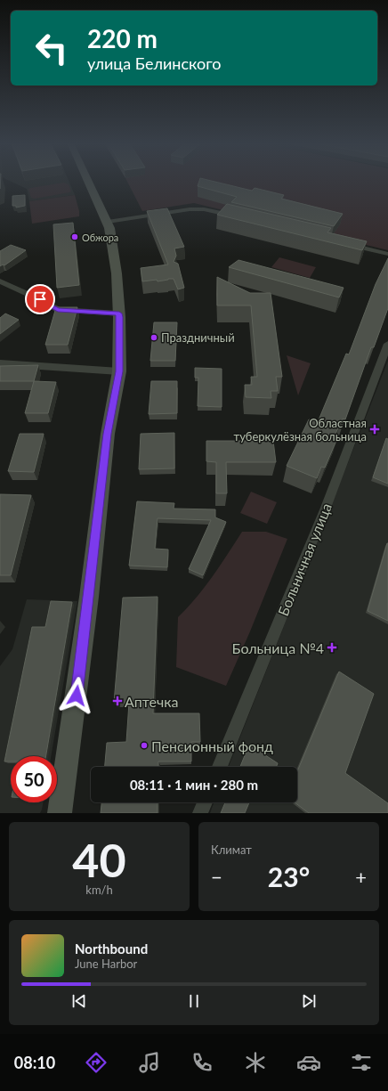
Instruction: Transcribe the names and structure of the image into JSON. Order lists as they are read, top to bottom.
{
  "streets": {
    "street": ["Больничная улица"]
  },
  "places": {
    "other": ["Обжора", "Праздничный", "Пенсионный фонд"],
    "health": ["Областная туберкулёзная больница", "Больница №4", "Аптечка"]
  },
  "page": {
    "turn": ["220 m", "улица Белинского"],
    "limit": "50",
    "trip": "08:11 · 1 мин · 280 m",
    "tile": [
      ["40", "km/h"],
      "Климат"
    ],
    "heat": ["−", "23°", "+"],
    "song": ["Northbound", "June Harbor"],
    "tabs": "08:10"
  }
}
